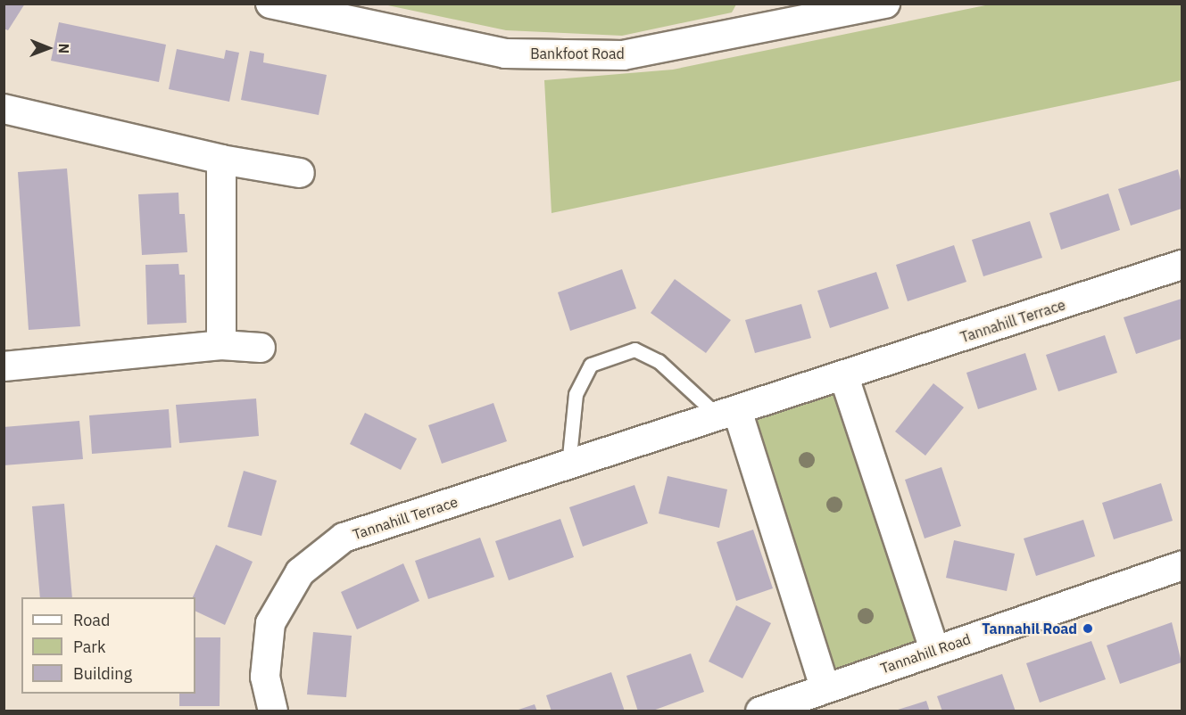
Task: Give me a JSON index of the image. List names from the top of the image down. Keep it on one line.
{"streets":{"street":["Bankfoot Road","Tannahill Terrace","Tannahill Road"]},"places":["Tannahil Road"],"legend":["Road","Park","Building"],"north":"right"}
